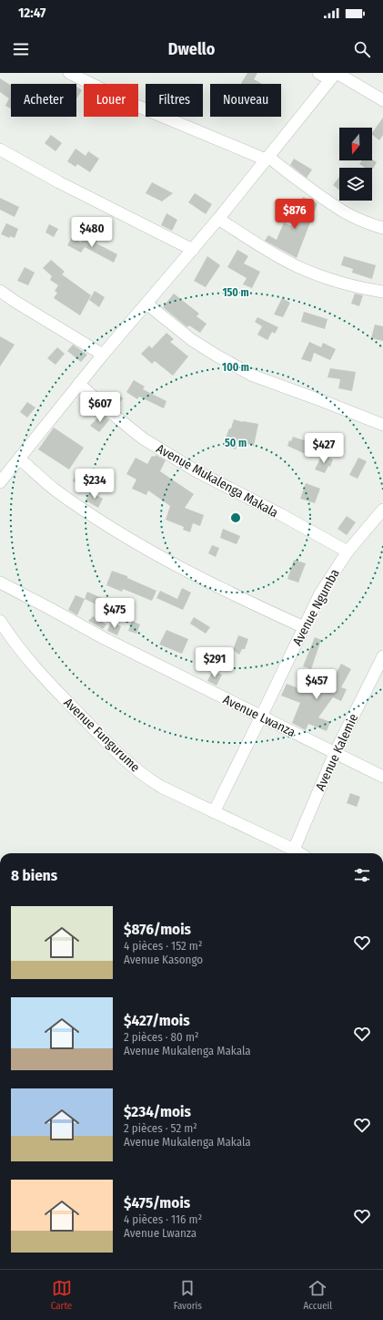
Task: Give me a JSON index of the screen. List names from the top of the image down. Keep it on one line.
{"streets":{"street":["Avenue Mukalenga Makala","Avenue Ngumba","Avenue Lwanza","Avenue Fungurume","Avenue Kalemie"]},"crossings":[["Avenue Mukalenga Makala","Avenue Ngumba"],["Avenue Ngumba","Avenue Lwanza"],["Avenue Ngumba","Avenue Fungurume"],["Avenue Lwanza","Avenue Kalemie"],["Avenue Fungurume","Avenue Kalemie"]],"north":"bottom","page":{"status":"12:47","header":"Dwello","chip":["Acheter","Louer","Filtres","Nouveau"],"price":["$876","$480","$607","$427","$234","$475","$291","$457"],"heading":"8 biens","list":[{"name":"$876/mois","note":"4 pièces · 152 m² · Avenue Kasongo"},{"name":"$427/mois","note":"2 pièces · 80 m² · Avenue Mukalenga Makala"},{"name":"$234/mois","note":"2 pièces · 52 m² · Avenue Mukalenga Makala"},{"name":"$475/mois","note":"4 pièces · 116 m² · Avenue Lwanza"}],"tabs":["Carte","Favoris","Accueil"]},"rings":["150 m","100 m","50 m"]}
